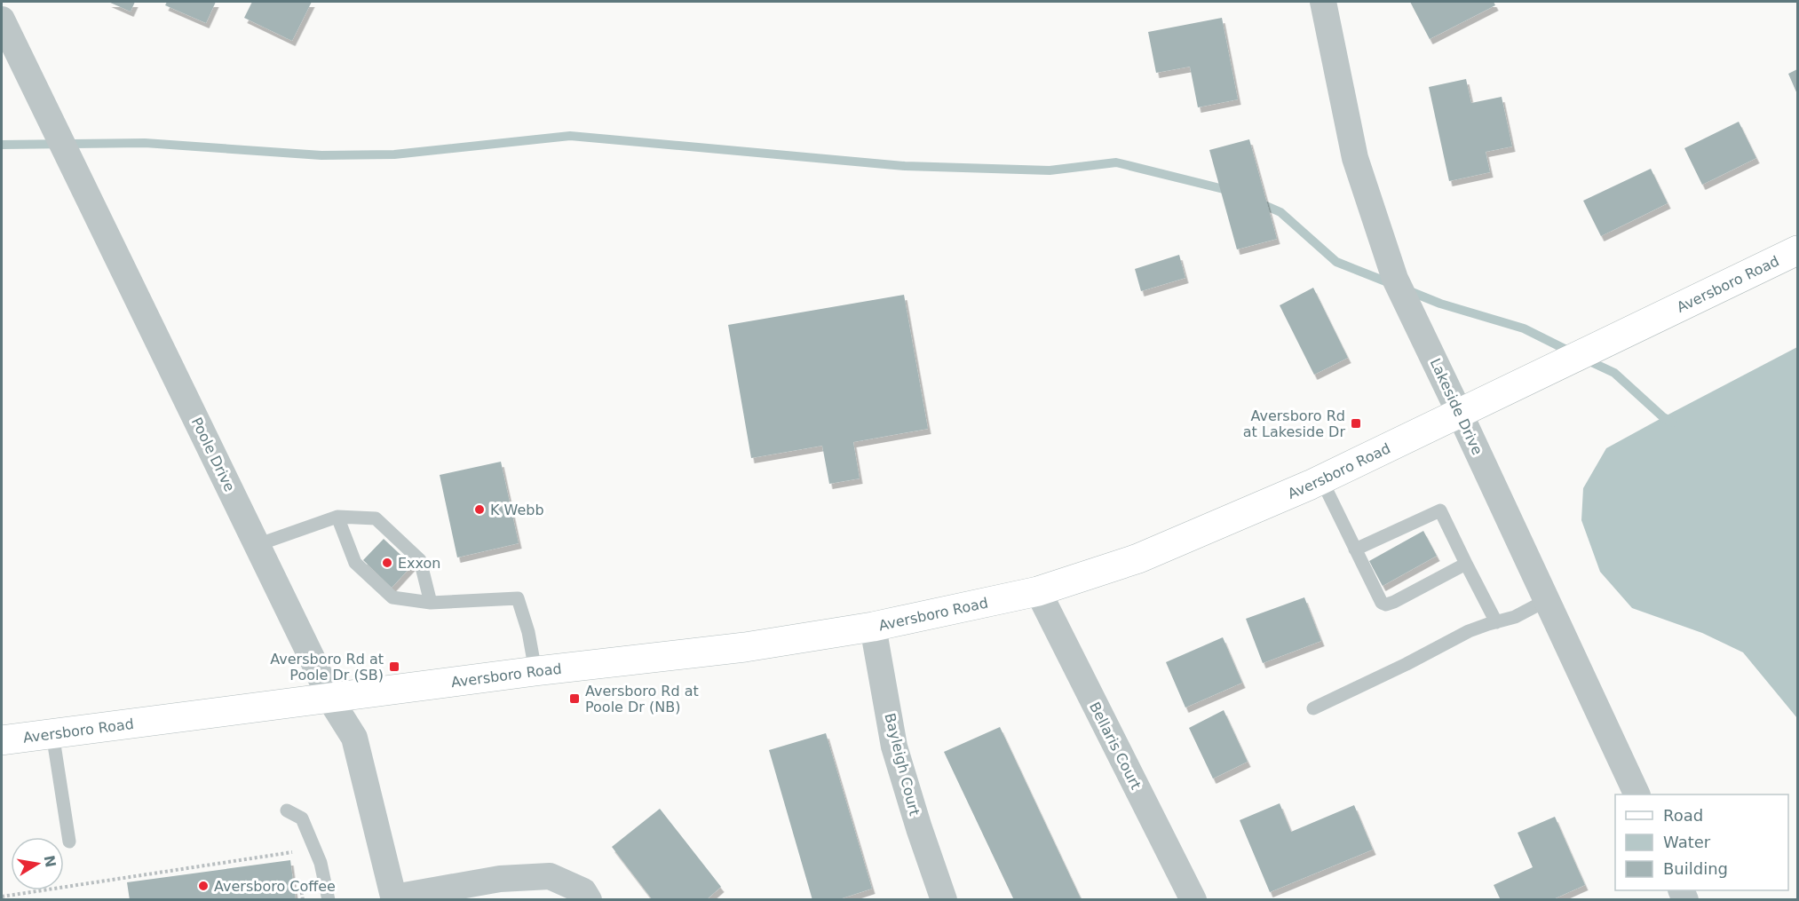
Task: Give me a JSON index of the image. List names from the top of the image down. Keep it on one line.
{"streets":{"street":["Aversboro Road","Lakeside Drive","Poole Drive","Bellaris Court","Bayleigh Court"]},"crossings":[["Aversboro Road","Lakeside Drive"],["Aversboro Road","Poole Drive"],["Aversboro Road","Bellaris Court"],["Aversboro Road","Bayleigh Court"]],"places":{"transit":["Aversboro Rd at Lakeside Dr","Aversboro Rd at Poole Dr (SB)","Aversboro Rd at Poole Dr (NB)"],"other":["K Webb","Exxon","Aversboro Coffee"]},"legend":["Road","Water","Building"],"north":"right"}
